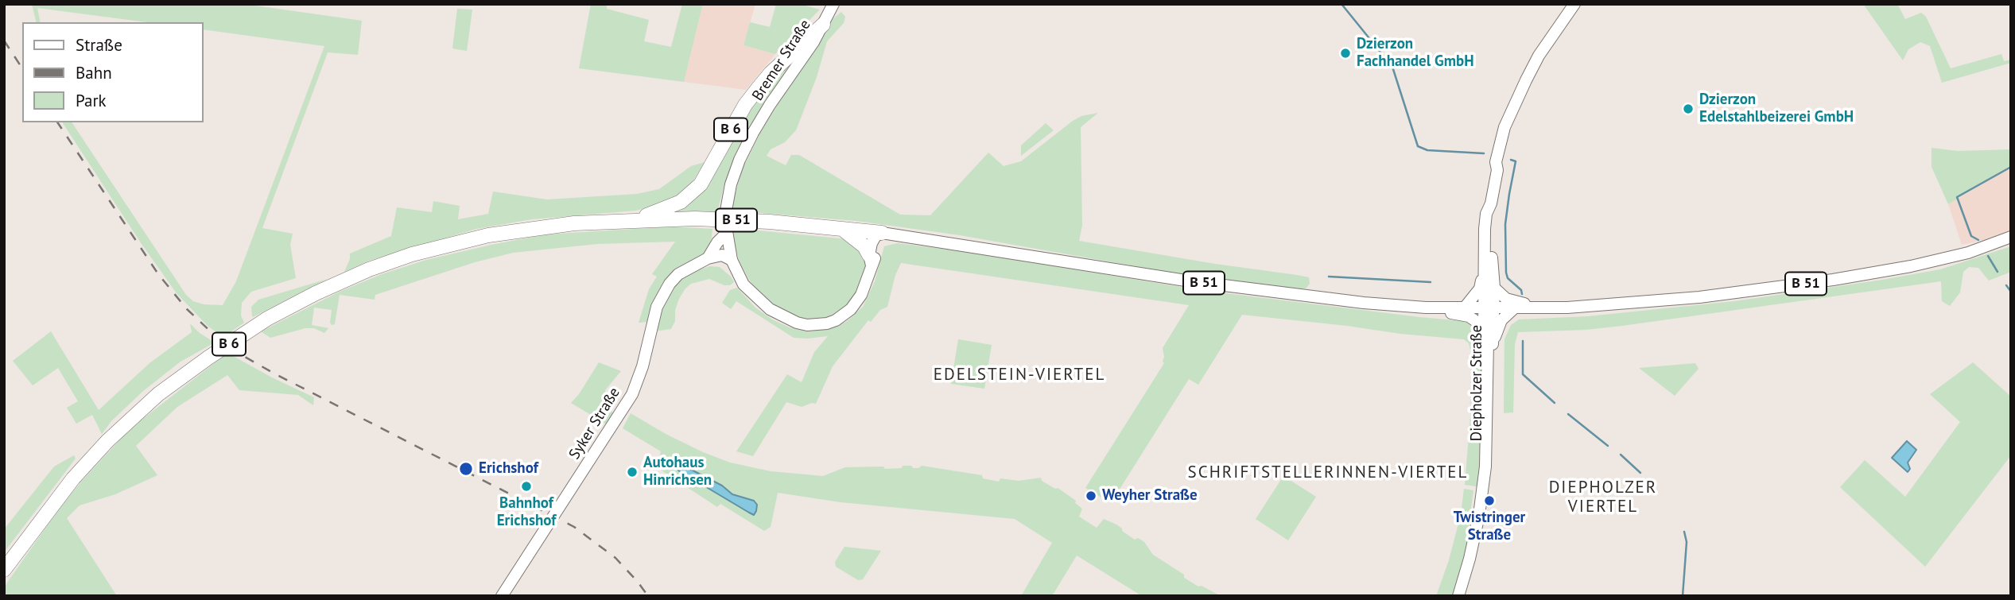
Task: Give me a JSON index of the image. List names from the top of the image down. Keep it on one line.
{"streets":{"highway":["B 6","B 51"],"main road":["Bremer Straße","Diepholzer Straße","Syker Straße"]},"crossings":[["Bremer Straße","B 6"],["Bremer Straße","Syker Straße"],["B 6","B 51"],["B 6","Syker Straße"],["B 51","Diepholzer Straße"]],"districts":["EDELSTEIN-VIERTEL","SCHRIFTSTELLERINNEN-VIERTEL","DIEPHOLZER VIERTEL"],"places":["Dzierzon Fachhandel GmbH","Dzierzon Edelstahlbeizerei GmbH","Erichshof","Autohaus Hinrichsen","Bahnhof Erichshof","Weyher Straße","Twistringer Straße"],"legend":["Straße","Bahn","Park"]}
